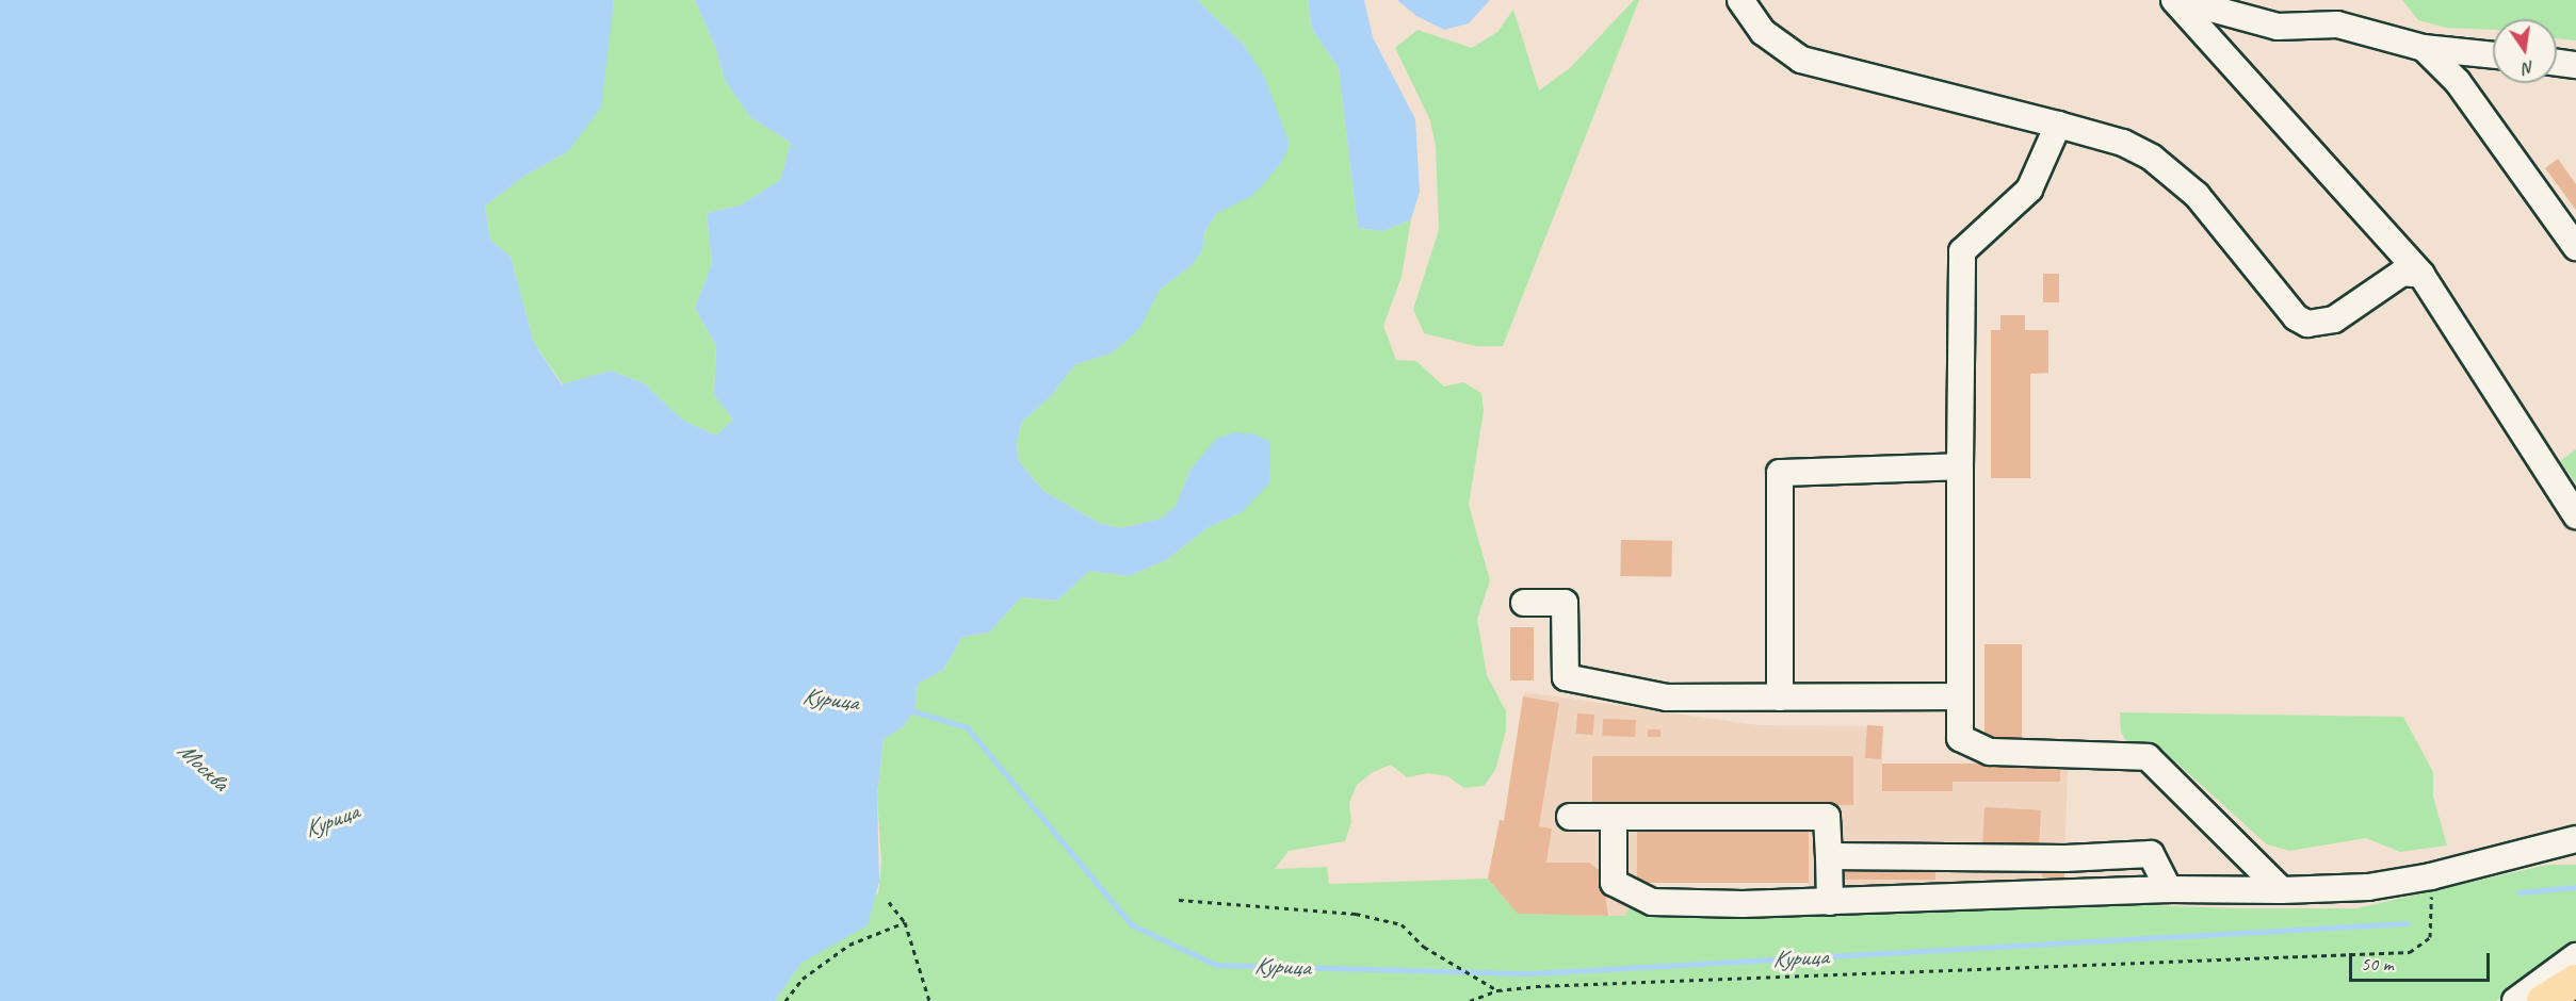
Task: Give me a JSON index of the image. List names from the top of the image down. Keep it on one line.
{"water":["Курица","Москва"],"scale_bar":"50 m","north":"bottom"}
